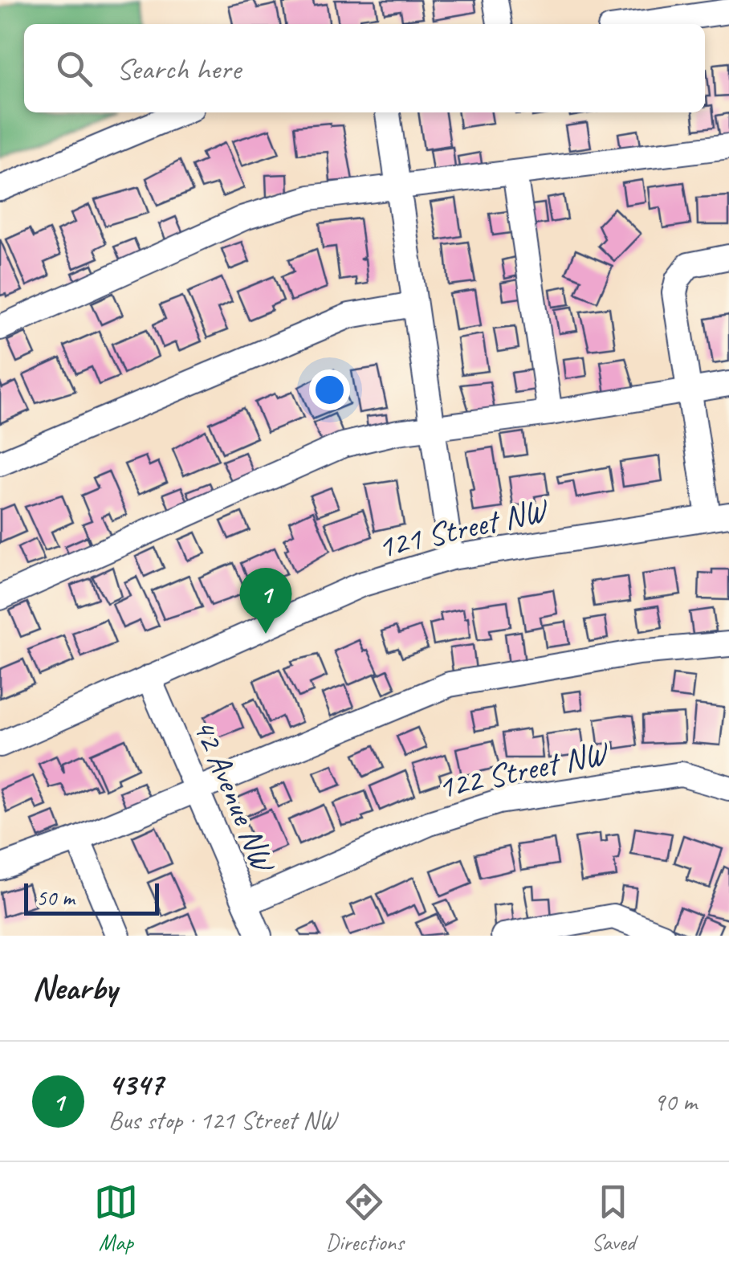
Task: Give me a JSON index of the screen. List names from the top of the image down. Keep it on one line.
{"streets":{"street":["121 Street NW","122 Street NW","42 Avenue NW"]},"crossings":[["121 Street NW","42 Avenue NW"],["122 Street NW","42 Avenue NW"]],"scale_bar":"50 m","page":{"search":"Search here","pins":"1","scale":"50 m","heading":"Nearby","list":[{"mark":"1","name":"4347","note":"Bus stop · 121 Street NW","value":"90 m"}],"nav":["Map","Directions","Saved"]}}
